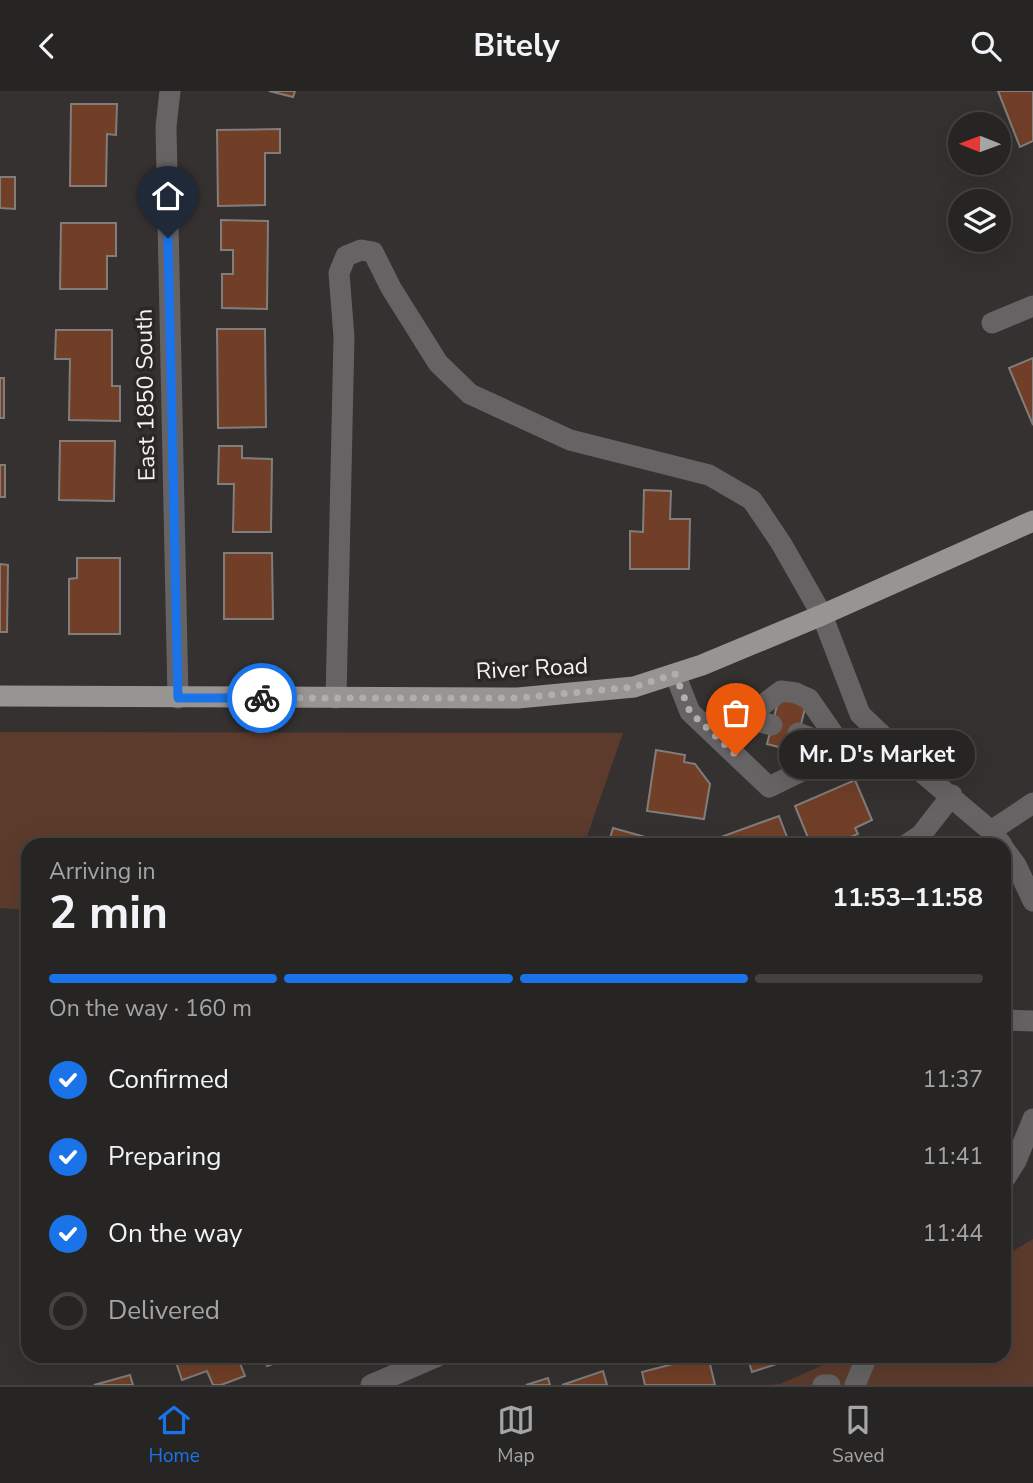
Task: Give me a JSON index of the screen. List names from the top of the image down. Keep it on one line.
{"streets":{"main road":["River Road"],"street":["East 1850 South"]},"crossings":[["East 1850 South","River Road"]],"places":["Mr. D's Market"],"north":"left","page":{"header":"Bitely","bubble":"Mr. D's Market","heading":["2 min","Arriving in","11:53–11:58"],"bar":"On the way · 160 m","list":[["Confirmed","11:37"],["Preparing","11:41"],["On the way","11:44"],"Delivered"],"tabs":["Home","Map","Saved"]}}
